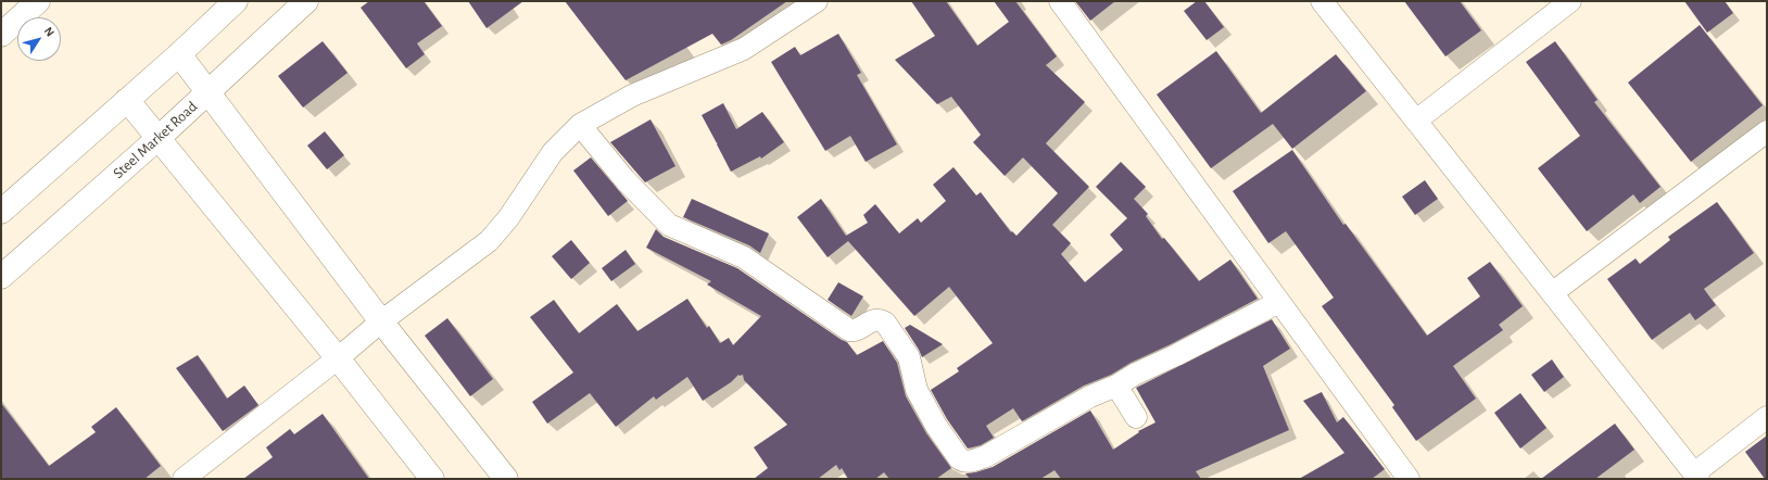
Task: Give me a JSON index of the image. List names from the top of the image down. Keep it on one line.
{"streets":{"main road":["Steel Market Road"]},"north":"top right"}
